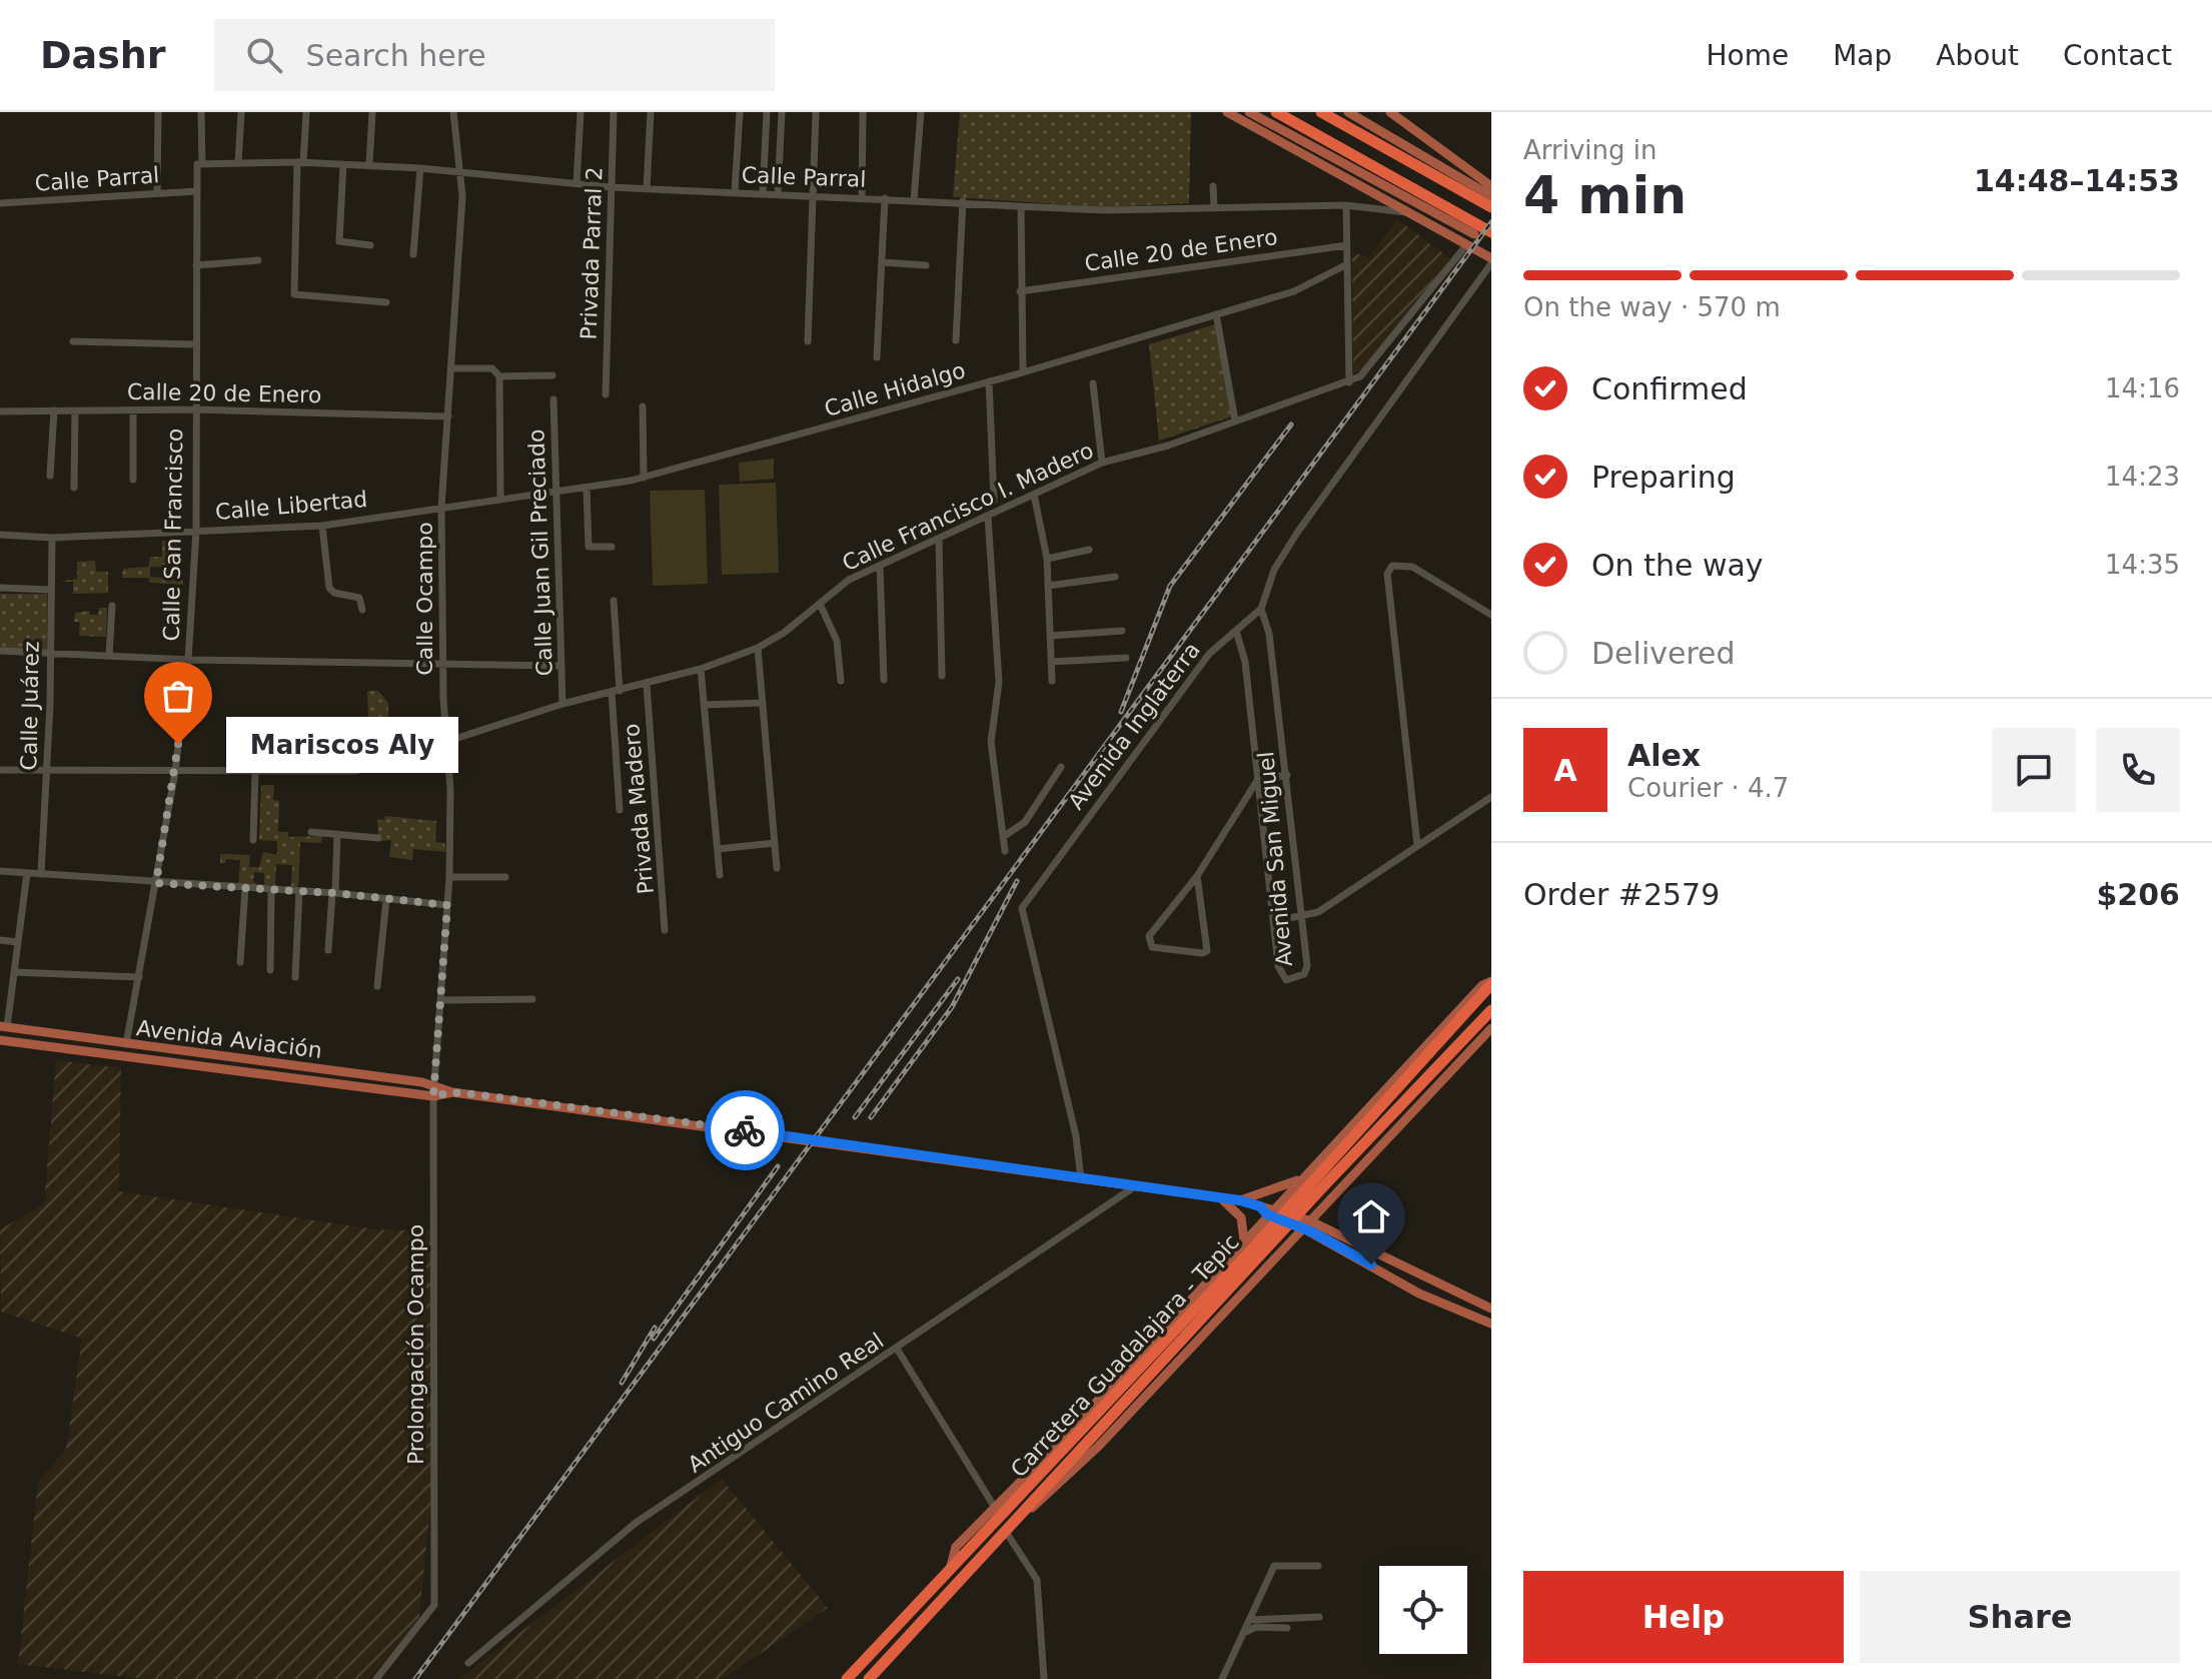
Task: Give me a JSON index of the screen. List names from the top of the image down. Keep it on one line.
{"streets":{"highway":["Carretera Guadalajara - Tepic"],"main road":["Calle Francisco I. Madero","Avenida Aviación"],"street":["Calle Parral","Calle 20 de Enero","Privada Parral 2","Calle Hidalgo","Calle Libertad","Calle San Francisco","Calle Juan Gil Preciado","Calle Ocampo","Calle Juárez","Avenida Inglaterra","Privada Madero","Avenida San Miguel","Prolongación Ocampo","Antiguo Camino Real"]},"crossings":[["Calle Parral","Privada Parral 2"],["Calle Parral","Calle San Francisco"],["Calle Parral","Calle Ocampo"],["Calle 20 de Enero","Calle San Francisco"],["Calle 20 de Enero","Calle Ocampo"],["Calle Hidalgo","Calle Libertad"],["Calle Hidalgo","Calle Juan Gil Preciado"],["Calle Hidalgo","Calle Ocampo"],["Calle Libertad","Calle San Francisco"],["Calle Libertad","Calle Ocampo"],["Calle Libertad","Calle Juárez"],["Calle Francisco I. Madero","Calle San Francisco"],["Calle Francisco I. Madero","Calle Juan Gil Preciado"],["Calle Francisco I. Madero","Calle Ocampo"],["Calle Francisco I. Madero","Calle Juárez"],["Calle Francisco I. Madero","Privada Madero"],["Calle San Francisco","Avenida Aviación"],["Calle Ocampo","Avenida Aviación"],["Calle Ocampo","Prolongación Ocampo"],["Avenida Inglaterra","Avenida San Miguel"],["Avenida Inglaterra","Avenida Aviación"],["Avenida Aviación","Prolongación Ocampo"],["Avenida Aviación","Antiguo Camino Real"]],"places":["Mariscos Aly"],"page":{"header":"Dashr","search":"Search here","nav":["Home","Map","About","Contact"],"heading":["4 min","Arriving in","14:48–14:53"],"panel":["Alex","Courier · 4.7","Order #2579","$206"],"bar":"On the way · 570 m","list":[["Confirmed","14:16"],["Preparing","14:23"],["On the way","14:35"],"Delivered"],"bubble":"Mariscos Aly","round":"A","buttons":["Help","Share"]}}
